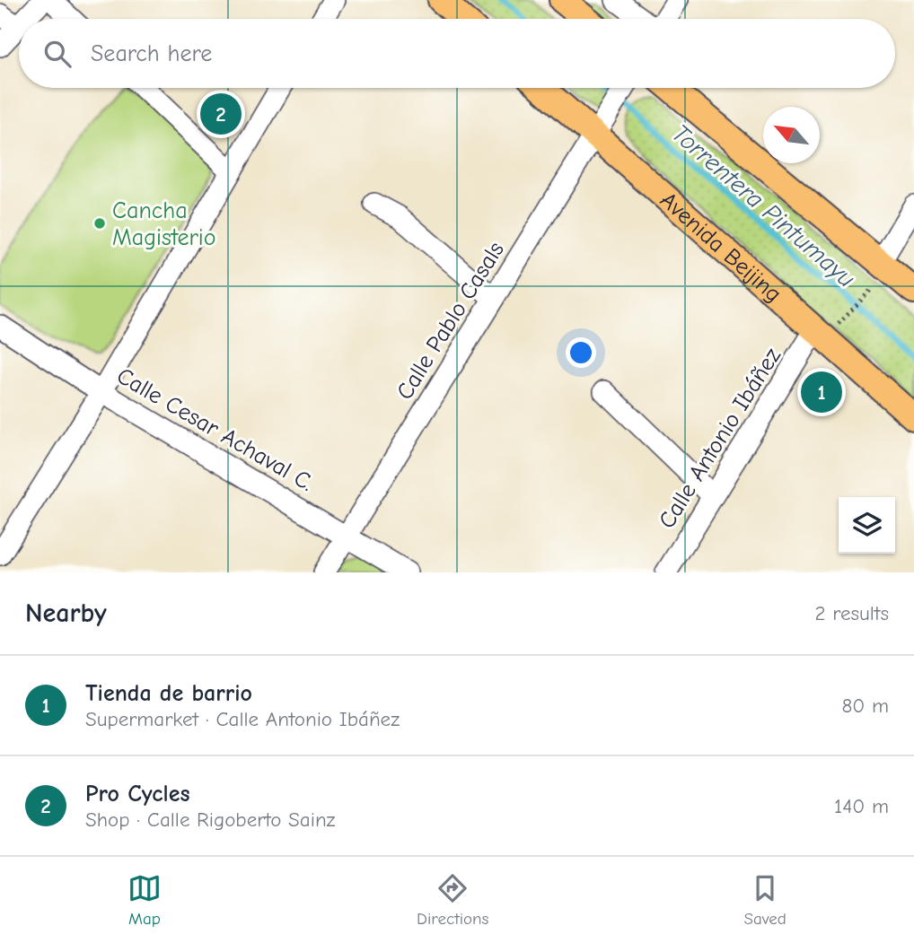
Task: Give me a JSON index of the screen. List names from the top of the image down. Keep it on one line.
{"streets":{"main road":["Avenida Beijing"],"street":["Calle Pablo Casals","Calle Cesar Achaval C.","Calle Antonio Ibáñez"]},"crossings":[["Avenida Beijing","Calle Pablo Casals"],["Avenida Beijing","Calle Antonio Ibáñez"],["Calle Pablo Casals","Calle Cesar Achaval C."]],"water":["Torrentera Pintumayu"],"places":["Cancha Magisterio"],"north":"top left","page":{"search":"Search here","pins":["2","1"],"heading":["Nearby","2 results"],"list":[{"mark":"1","name":"Tienda de barrio","note":"Supermarket · Calle Antonio Ibáñez","value":"80 m"},{"mark":"2","name":"Pro Cycles","note":"Shop · Calle Rigoberto Sainz","value":"140 m"}],"nav":["Map","Directions","Saved"]}}
